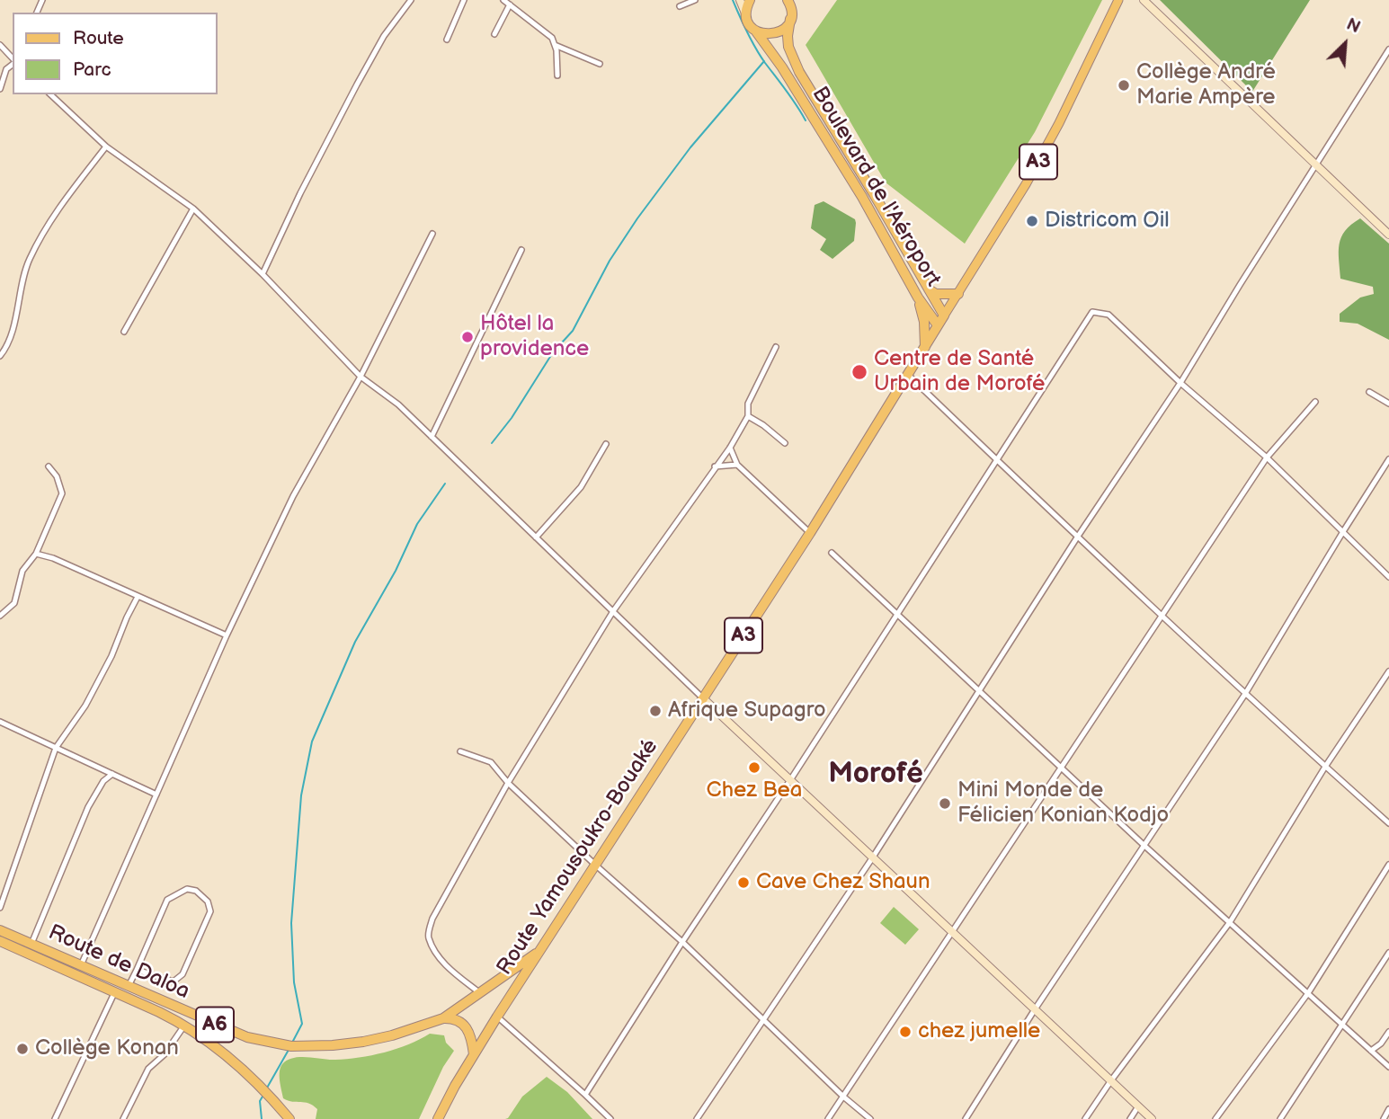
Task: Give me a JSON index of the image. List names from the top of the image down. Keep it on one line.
{"streets":{"highway":["A3","Boulevard de l'Aéroport","Route Yamousoukro-Bouaké","Route de Daloa","A6"]},"crossings":[["A3","Route Yamousoukro-Bouaké"],["Boulevard de l'Aéroport","Route Yamousoukro-Bouaké"],["Route Yamousoukro-Bouaké","A6"],["Route de Daloa","A6"]],"districts":["Morofé"],"places":["Collège André Marie Ampère","Districom Oil","Hôtel la providence","Centre de Santé Urbain de Morofé","Afrique Supagro","Chez Bea","Mini Monde de Félicien Konian Kodjo","Cave Chez Shaun","chez jumelle","Collège Konan"],"legend":["Route","Parc"],"north":"top right"}
